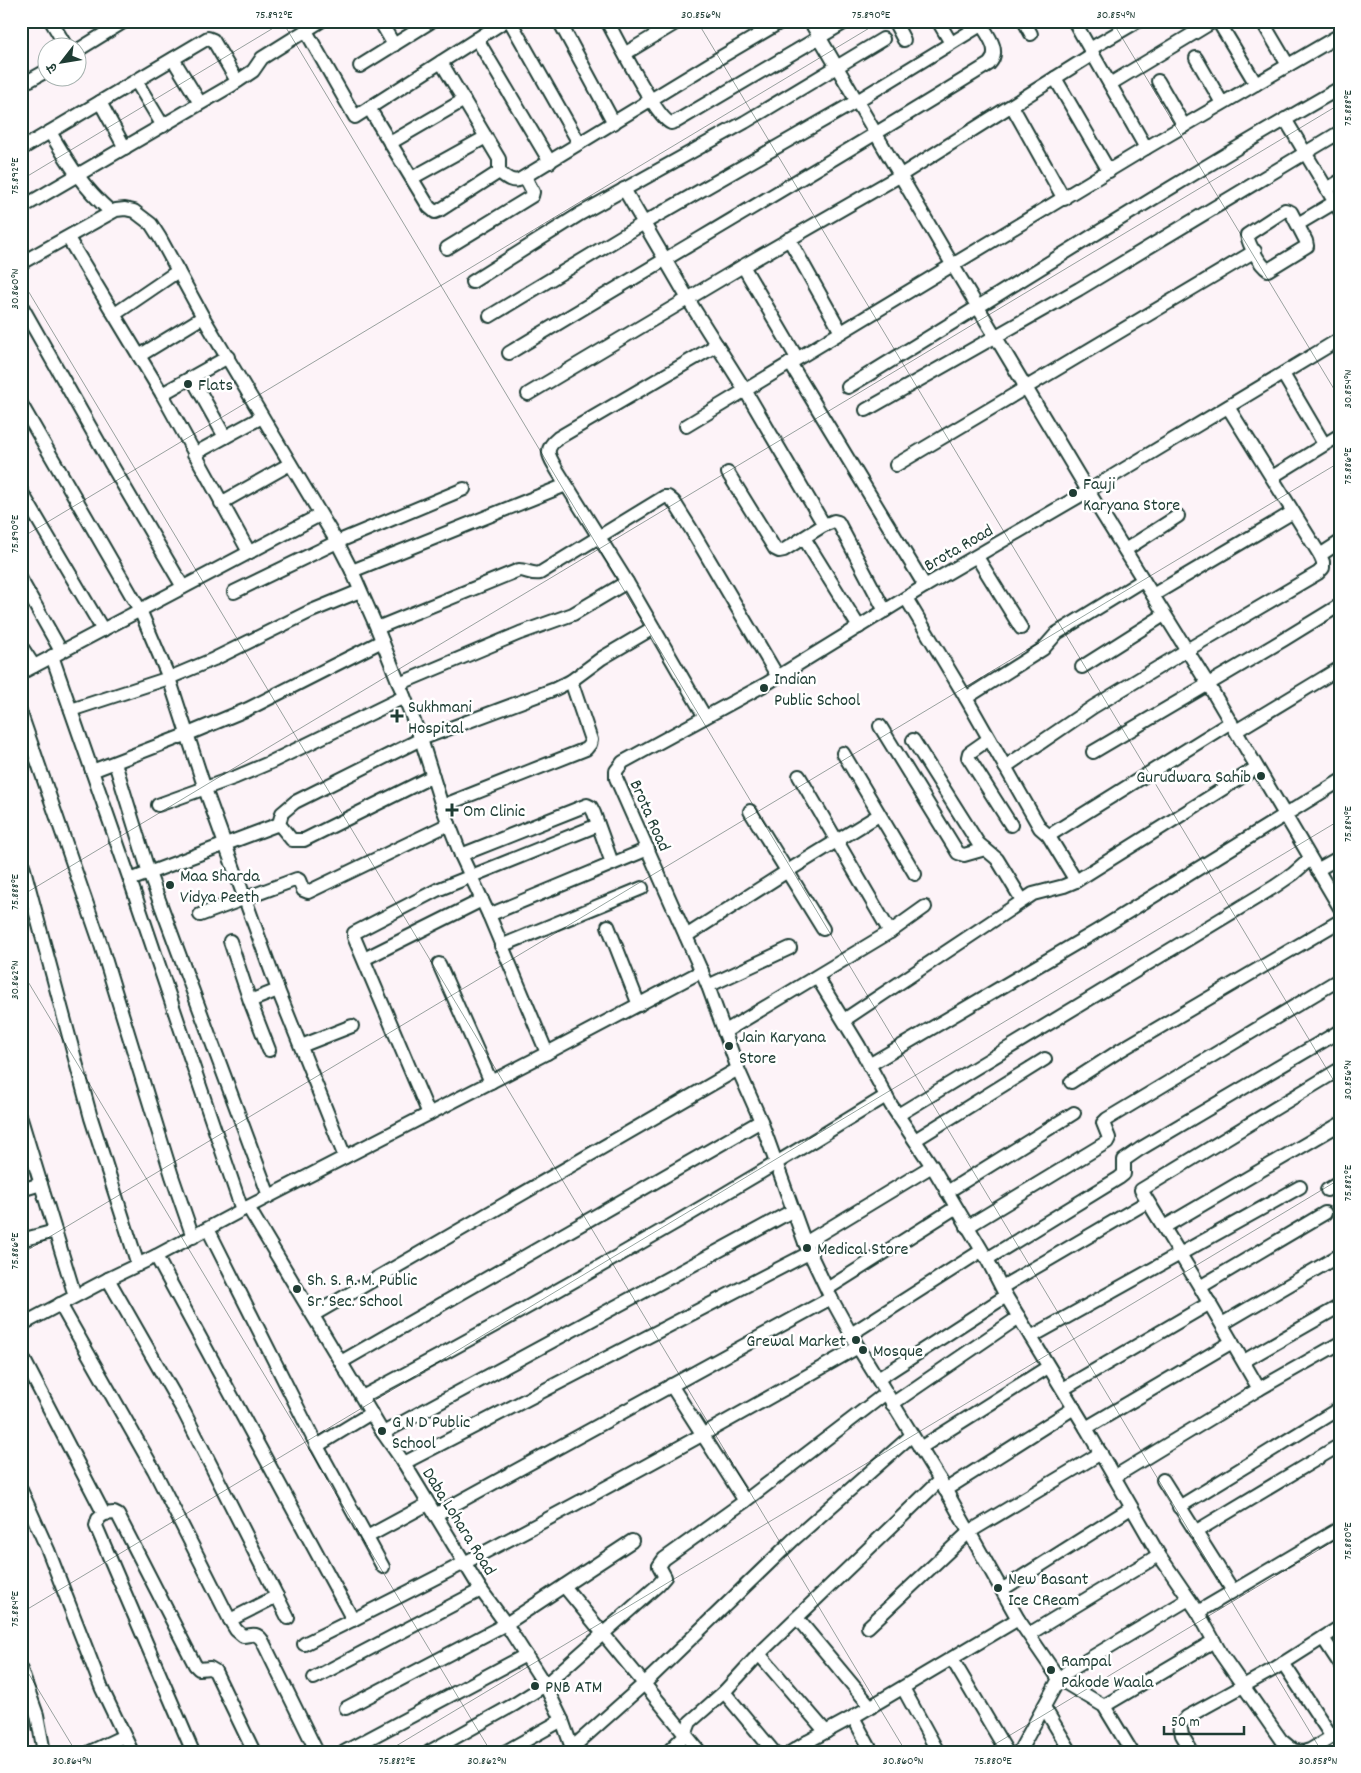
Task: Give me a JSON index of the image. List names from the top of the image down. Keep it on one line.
{"streets":{"street":["Brota Road","Daba Lohara Road"]},"places":{"other":["Flats","Fauji Karyana Store","Indian Public School","Gurudwara Sahib","Maa Sharda Vidya Peeth","Jain Karyana Store","Medical Store","Sh. S. R. M. Public Sr. Sec. School","Grewal Market","Mosque","G N D Public School","New Basant Ice CReam","Rampal Pakode Waala","PNB ATM"],"health":["Sukhmani Hospital","Om Clinic"]},"scale_bar":"50 m","north":"bottom left","coordinates":["75.892°E","30.856°N","75.890°E","30.854°N","75.888°E","30.860°N","75.886°E","75.884°E","30.862°N","75.882°E","75.880°E","30.864°N","30.858°N"]}
